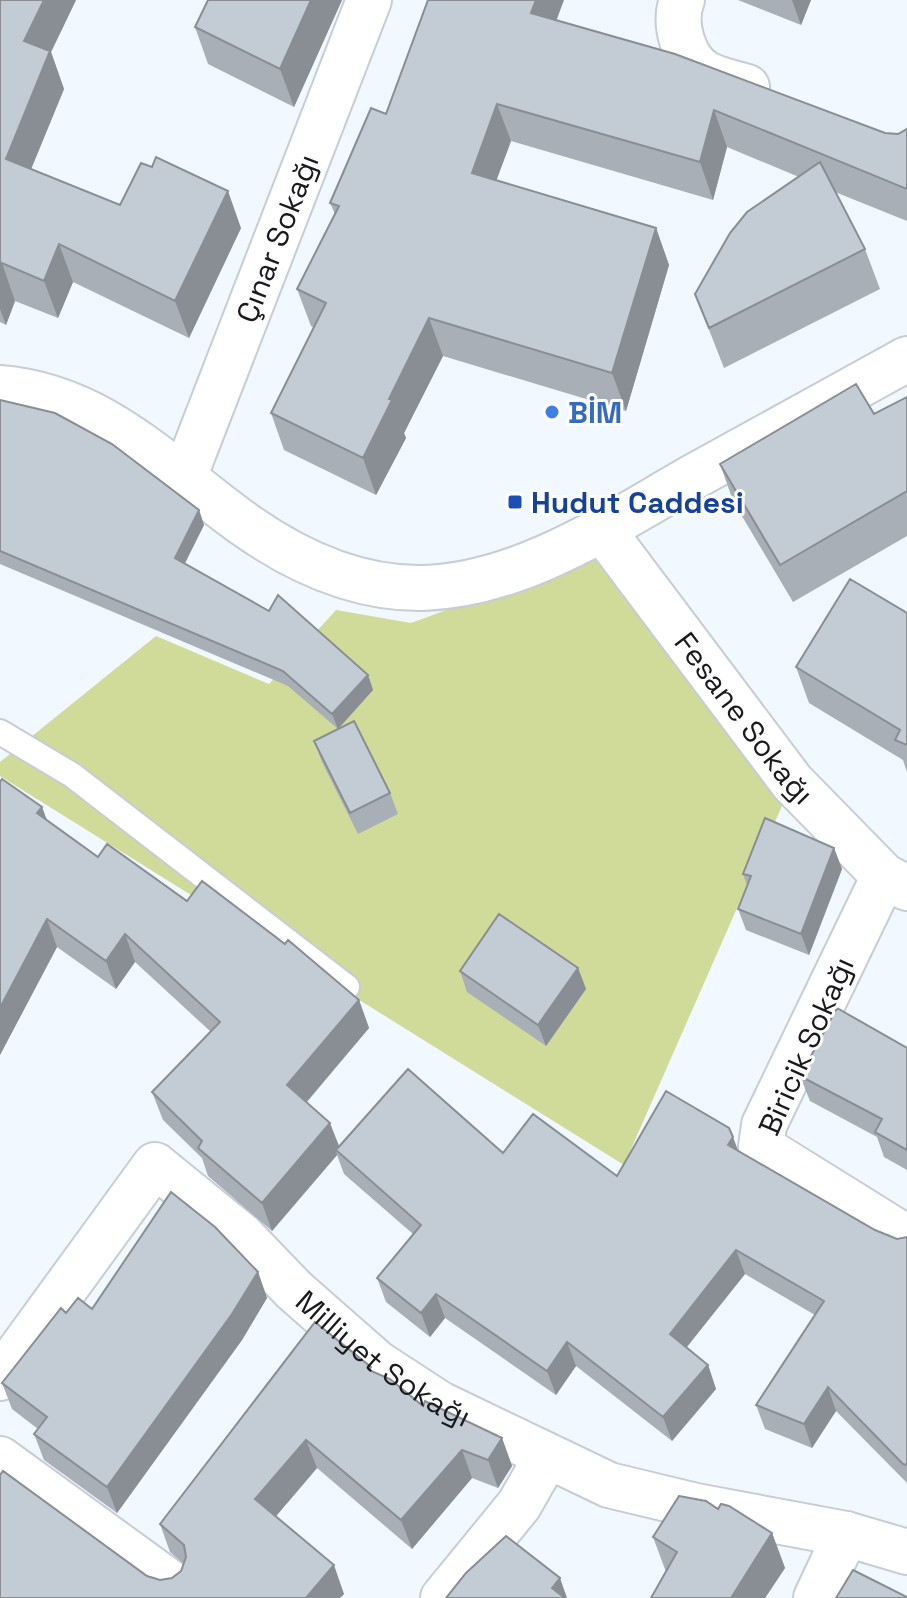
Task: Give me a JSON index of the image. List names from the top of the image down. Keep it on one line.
{"streets":{"street":["Çınar Sokağı","Fesane Sokağı","Biricik Sokağı","Milliyet Sokağı"]},"crossings":[["Fesane Sokağı","Biricik Sokağı"]],"places":{"other":["BİM"],"transit":["Hudut Caddesi"]}}
